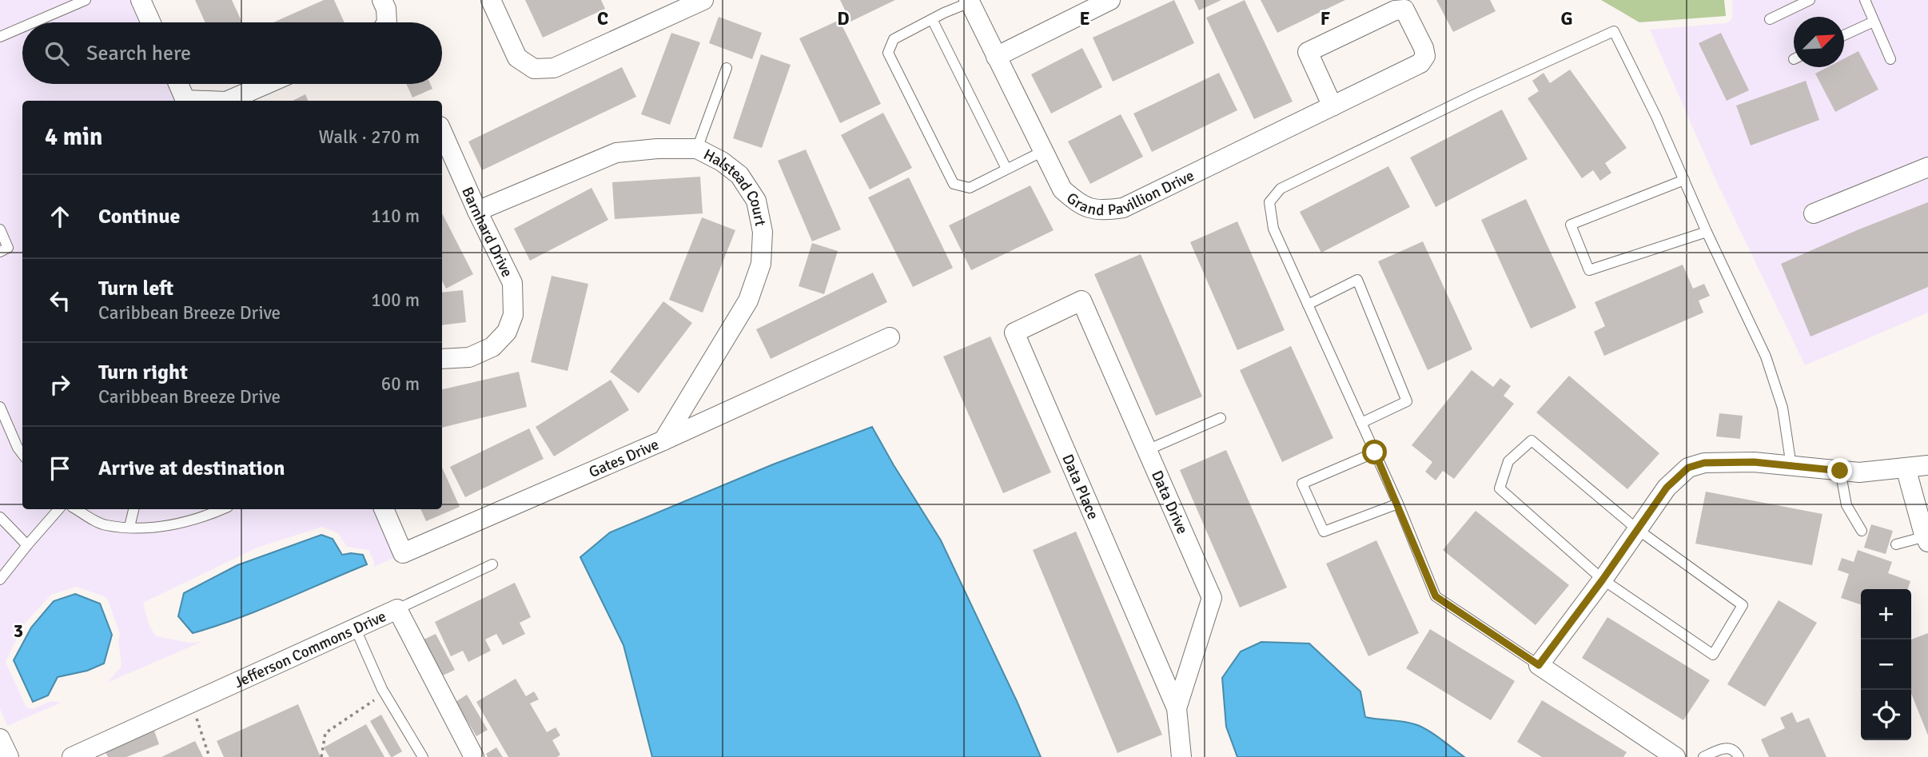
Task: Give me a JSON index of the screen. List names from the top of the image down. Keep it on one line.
{"streets":{"street":["Grand Pavillion Drive","Halstead Court","Barnhard Drive","Gates Drive","Data Place","Data Drive","Jefferson Commons Drive"]},"crossings":[["Halstead Court","Barnhard Drive"],["Halstead Court","Gates Drive"],["Data Place","Data Drive"]],"north":"top right","page":{"search":"Search here","heading":["4 min","Walk · 270 m"],"list":[["Continue","110 m"],["Turn left","Caribbean Breeze Drive","100 m"],["Turn right","Caribbean Breeze Drive","60 m"],"Arrive at destination"],"map_buttons":["+","−"]},"grid":{"columns":["C","D","E","F","G"],"rows":["3"]}}
